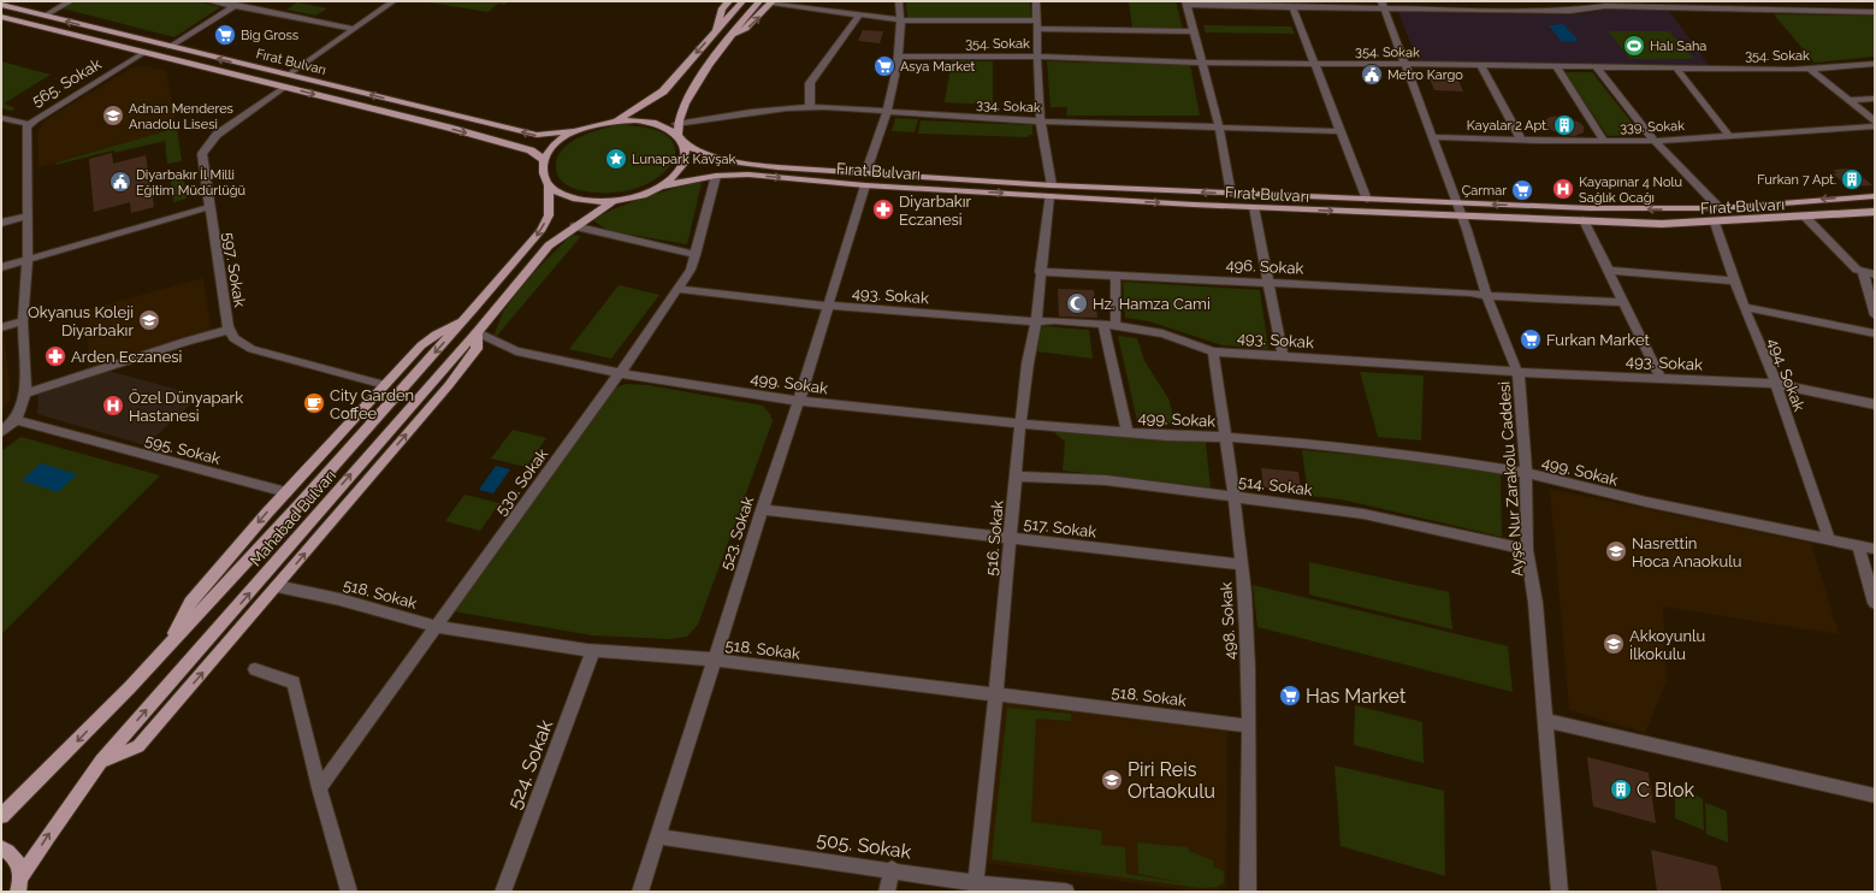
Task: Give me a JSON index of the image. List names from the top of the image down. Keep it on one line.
{"streets":{"main road":["Fırat Bulvarı","Mahabad Bulvarı"],"street":["354. Sokak","565. Sokak","334. Sokak","339. Sokak","496. Sokak","597. Sokak","493. Sokak","494. Sokak","499. Sokak","595. Sokak","Ayşe Nur Zarakolu Caddesi","530. Sokak","514. Sokak","517. Sokak","523. Sokak","516. Sokak","518. Sokak","498. Sokak","524. Sokak","505. Sokak"]},"crossings":[["354. Sokak","Ayşe Nur Zarakolu Caddesi"],["354. Sokak","523. Sokak"],["354. Sokak","516. Sokak"],["Fırat Bulvarı","565. Sokak"],["Fırat Bulvarı","597. Sokak"],["Fırat Bulvarı","494. Sokak"],["Fırat Bulvarı","Ayşe Nur Zarakolu Caddesi"],["Fırat Bulvarı","530. Sokak"],["Fırat Bulvarı","Mahabad Bulvarı"],["Fırat Bulvarı","523. Sokak"],["Fırat Bulvarı","516. Sokak"],["565. Sokak","595. Sokak"],["334. Sokak","523. Sokak"],["334. Sokak","516. Sokak"],["339. Sokak","Ayşe Nur Zarakolu Caddesi"],["496. Sokak","Ayşe Nur Zarakolu Caddesi"],["496. Sokak","516. Sokak"],["493. Sokak","494. Sokak"],["493. Sokak","Ayşe Nur Zarakolu Caddesi"],["493. Sokak","530. Sokak"],["493. Sokak","523. Sokak"],["493. Sokak","516. Sokak"],["493. Sokak","498. Sokak"],["494. Sokak","499. Sokak"],["499. Sokak","Ayşe Nur Zarakolu Caddesi"],["499. Sokak","530. Sokak"],["499. Sokak","Mahabad Bulvarı"],["499. Sokak","523. Sokak"],["499. Sokak","516. Sokak"],["499. Sokak","498. Sokak"],["Ayşe Nur Zarakolu Caddesi","514. Sokak"],["530. Sokak","518. Sokak"],["514. Sokak","516. Sokak"],["514. Sokak","498. Sokak"],["517. Sokak","523. Sokak"],["517. Sokak","516. Sokak"],["517. Sokak","498. Sokak"],["523. Sokak","518. Sokak"],["523. Sokak","505. Sokak"],["516. Sokak","518. Sokak"],["516. Sokak","505. Sokak"],["518. Sokak","498. Sokak"],["518. Sokak","524. Sokak"]],"places":{"supermarket":["Big Gross","Asya Market","Çarmar","Furkan Market","Has Market"],"sports":["Halı Saha"],"public building":["Metro Kargo","Diyarbakır İl Milli Eğitim Müdürlüğü"],"school or university":["Adnan Menderes Anadolu Lisesi","Okyanus Koleji Diyarbakır","Nasrettin Hoca Anaokulu","Akkoyunlu İlkokulu","Piri Reis Ortaokulu"],"building":["Kayalar 2 Apt.","Furkan 7 Apt.","C Blok"],"place":["Lunapark Kavşak"],"hospital":["Kayapınar 4 Nolu Sağlık Ocağı","Özel Dünyapark Hastanesi"],"pharmacy":["Diyarbakır Eczanesi","Arden Eczanesi"],"mosque":["Hz. Hamza Cami"],"cafe":["City Garden Coffee"]}}
